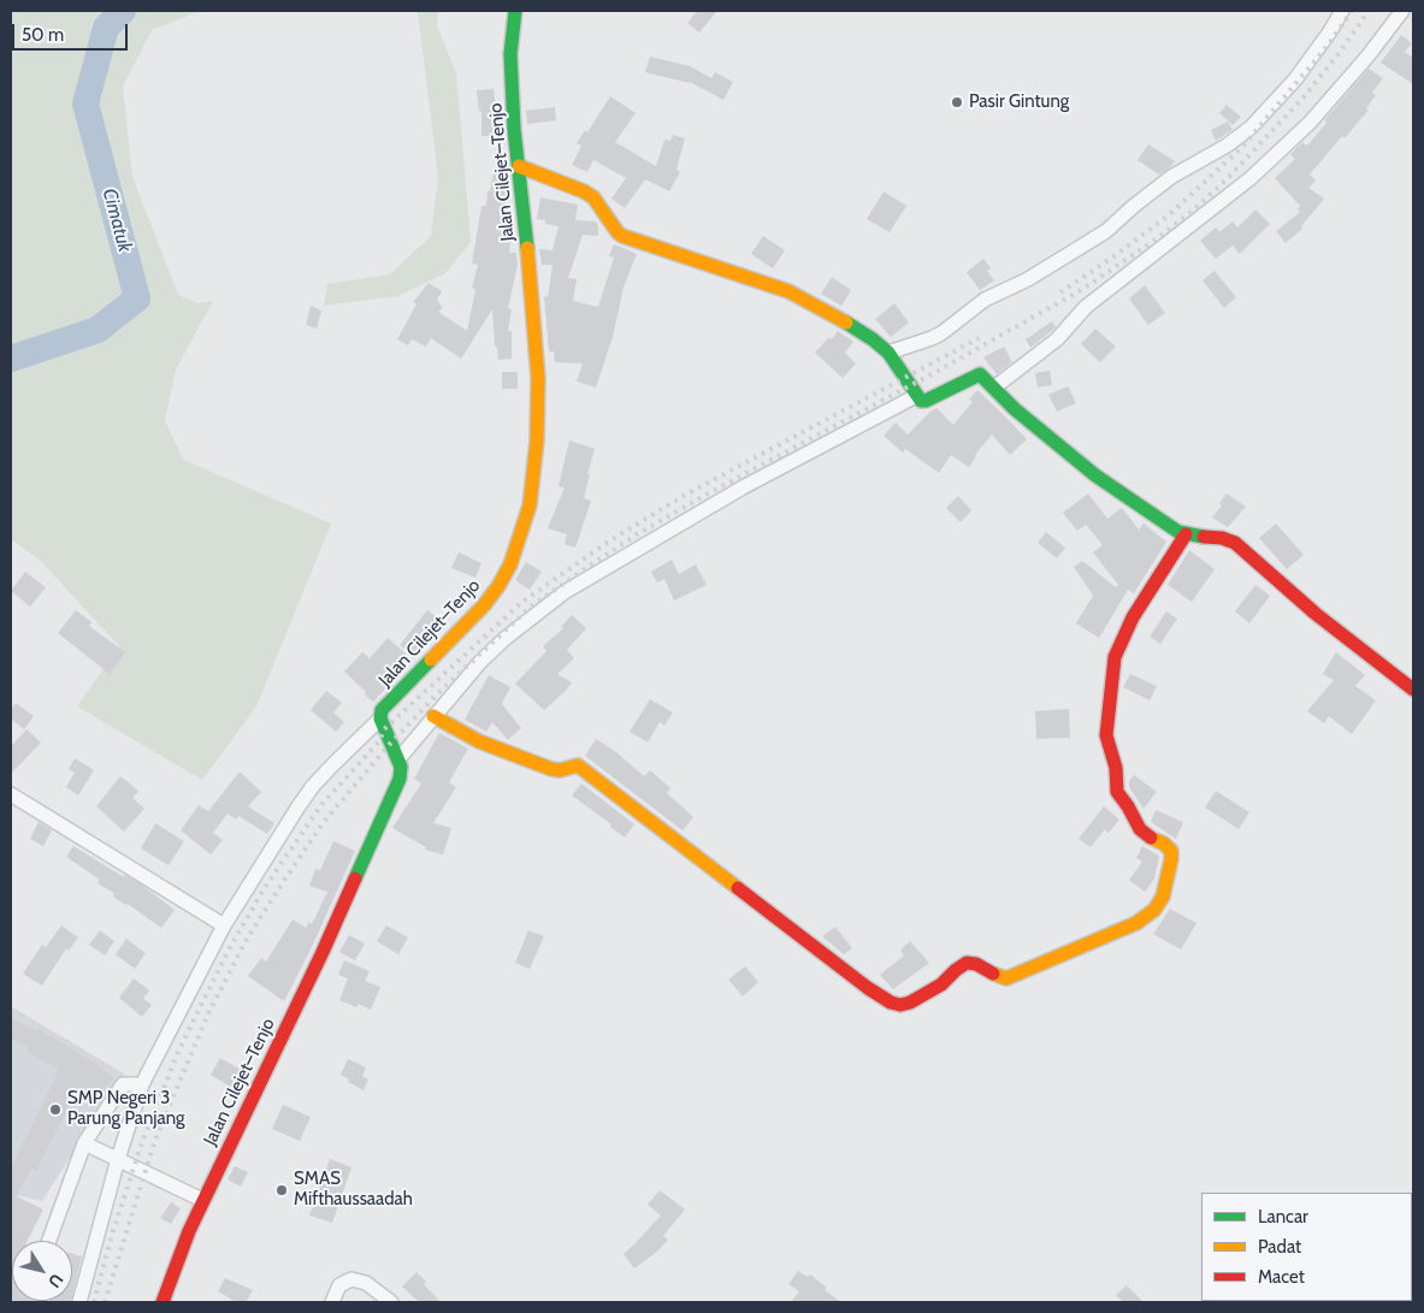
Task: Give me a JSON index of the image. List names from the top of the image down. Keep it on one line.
{"streets":{"street":["Jalan Cilejet–Tenjo"]},"water":["Cimatuk"],"places":["Pasir Gintung","SMP Negeri 3 Parung Panjang","SMAS Mifthaussaadah"],"legend":["Lancar","Padat","Macet"],"scale_bar":"50 m","north":"bottom right"}
